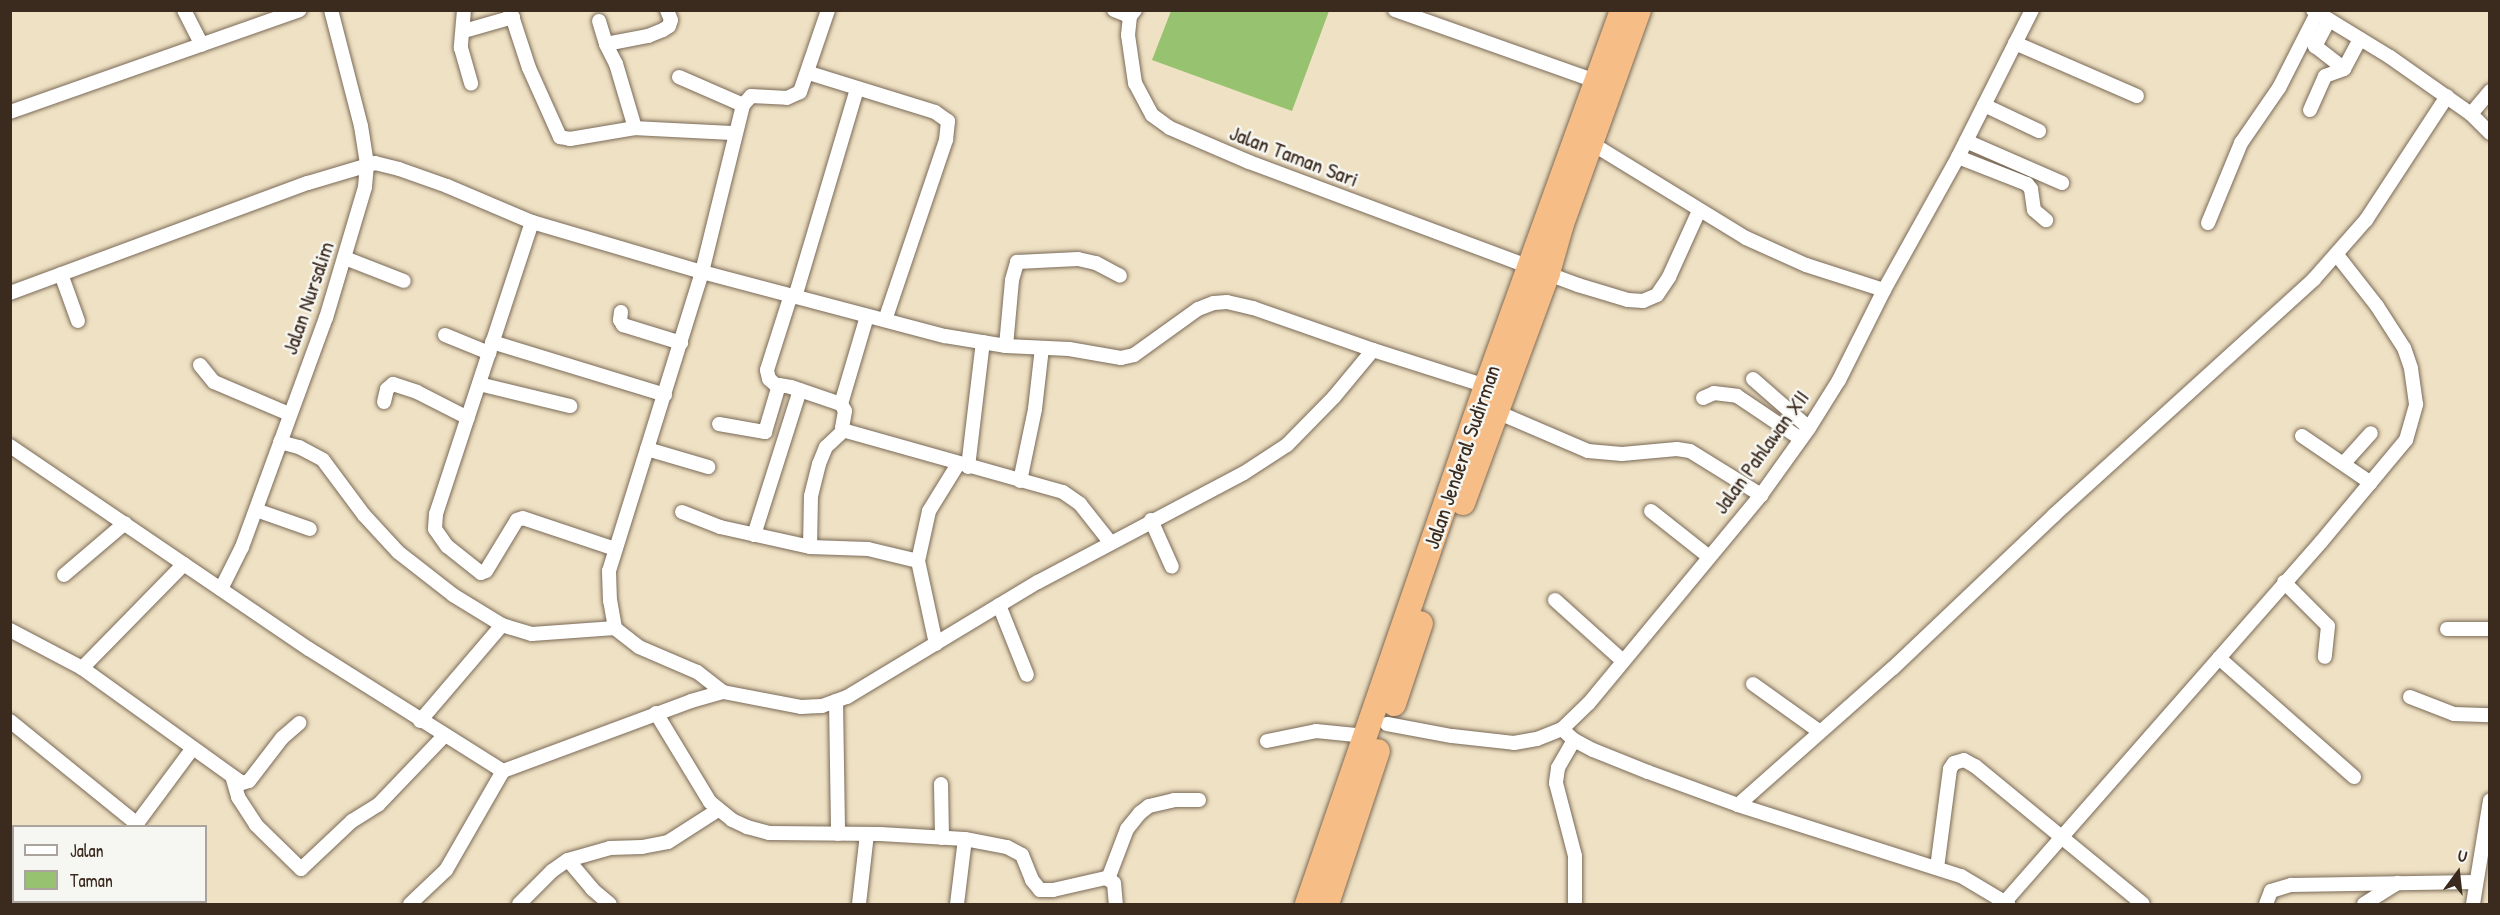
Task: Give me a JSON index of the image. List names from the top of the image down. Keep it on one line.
{"streets":{"highway":["Jalan Jenderal Sudirman"],"street":["Jalan Taman Sari","Jalan Nursalim","Jalan Pahlawan XII"]},"crossings":[["Jalan Taman Sari","Jalan Jenderal Sudirman"],["Jalan Pahlawan XII","Jalan Jenderal Sudirman"]],"legend":["Jalan","Taman"],"north":"top"}
